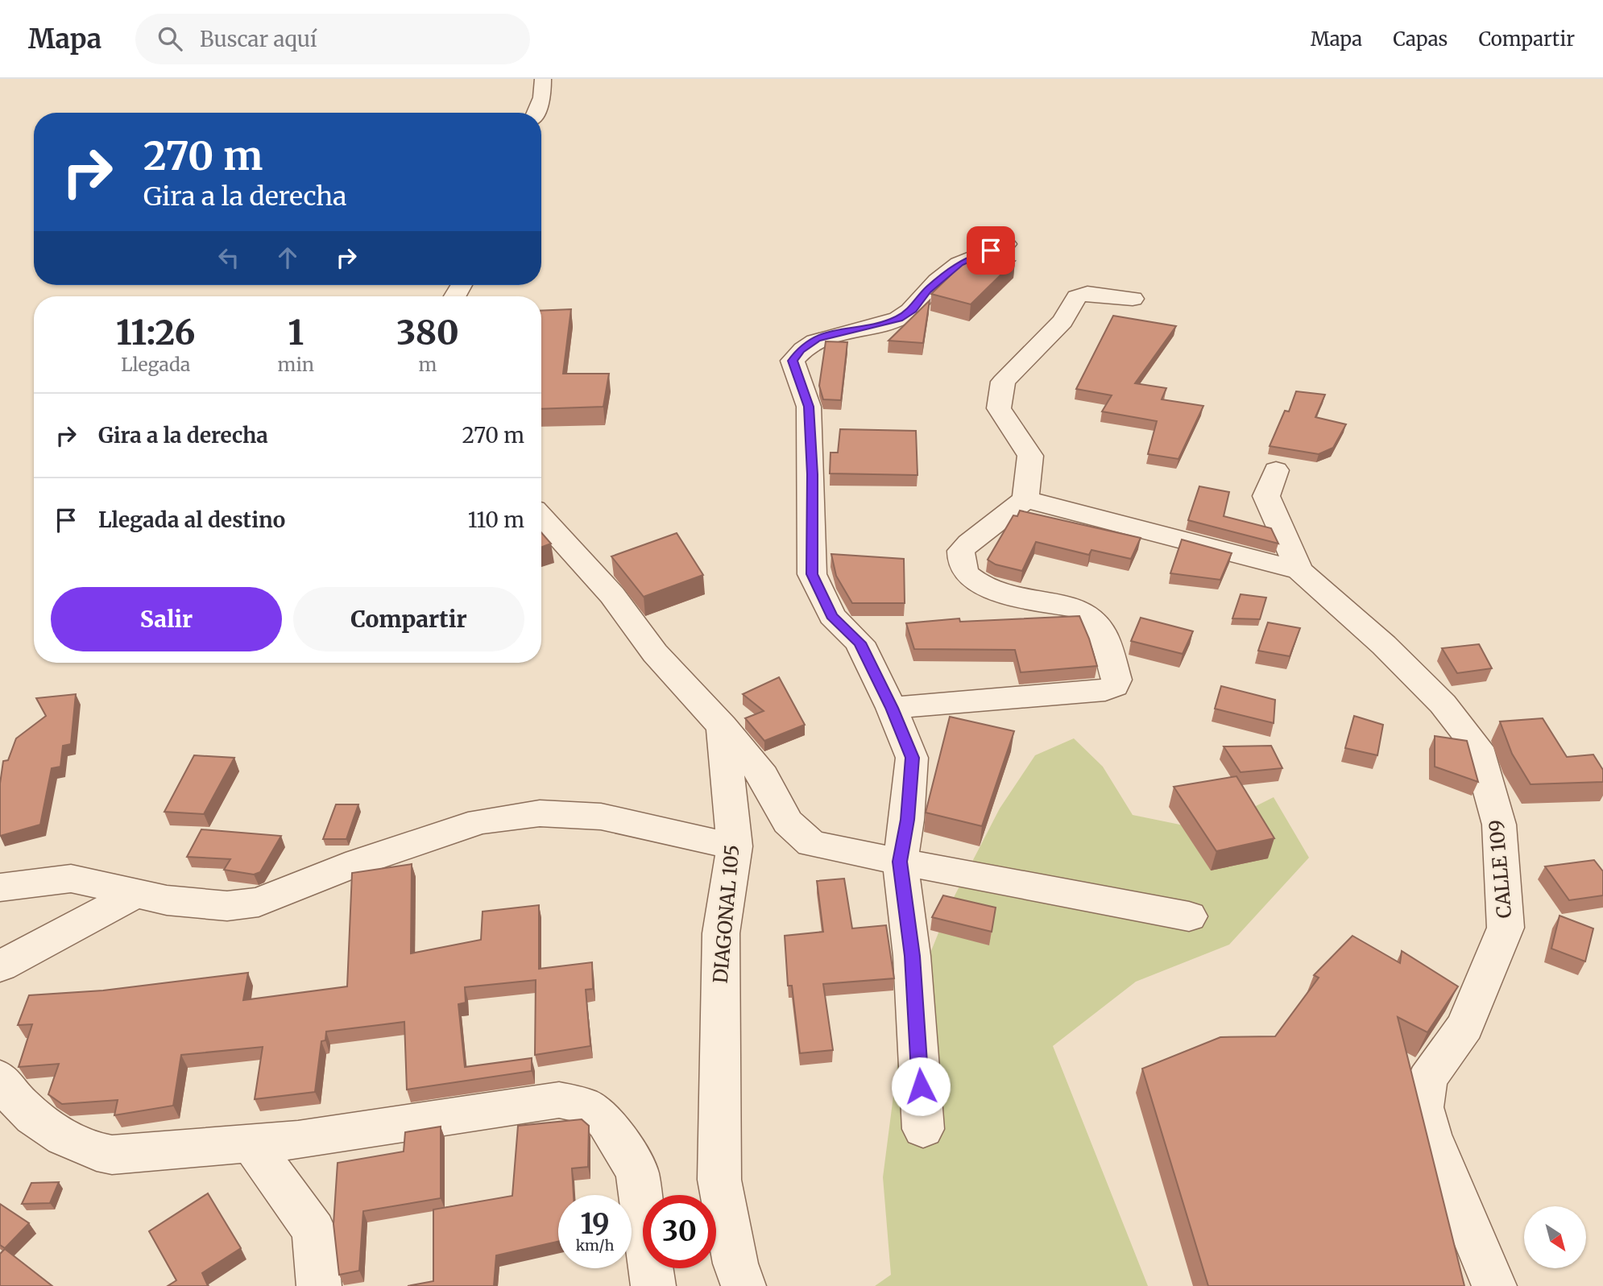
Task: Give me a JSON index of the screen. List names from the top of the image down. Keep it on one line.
{"streets":{"street":["CALLE 109","DIAGONAL 105"]},"north":"bottom right","page":{"header":"Mapa","search":"Buscar aquí","nav":["Mapa","Capas","Compartir"],"turn":["270 m","Gira a la derecha"],"eta":["11:26","Llegada","1","min","380","m"],"list":[{"name":"Gira a la derecha","value":"270 m"},{"name":"Llegada al destino","value":"110 m"}],"buttons":["Salir","Compartir"],"speed":"19 km/h","limit":"30"}}
